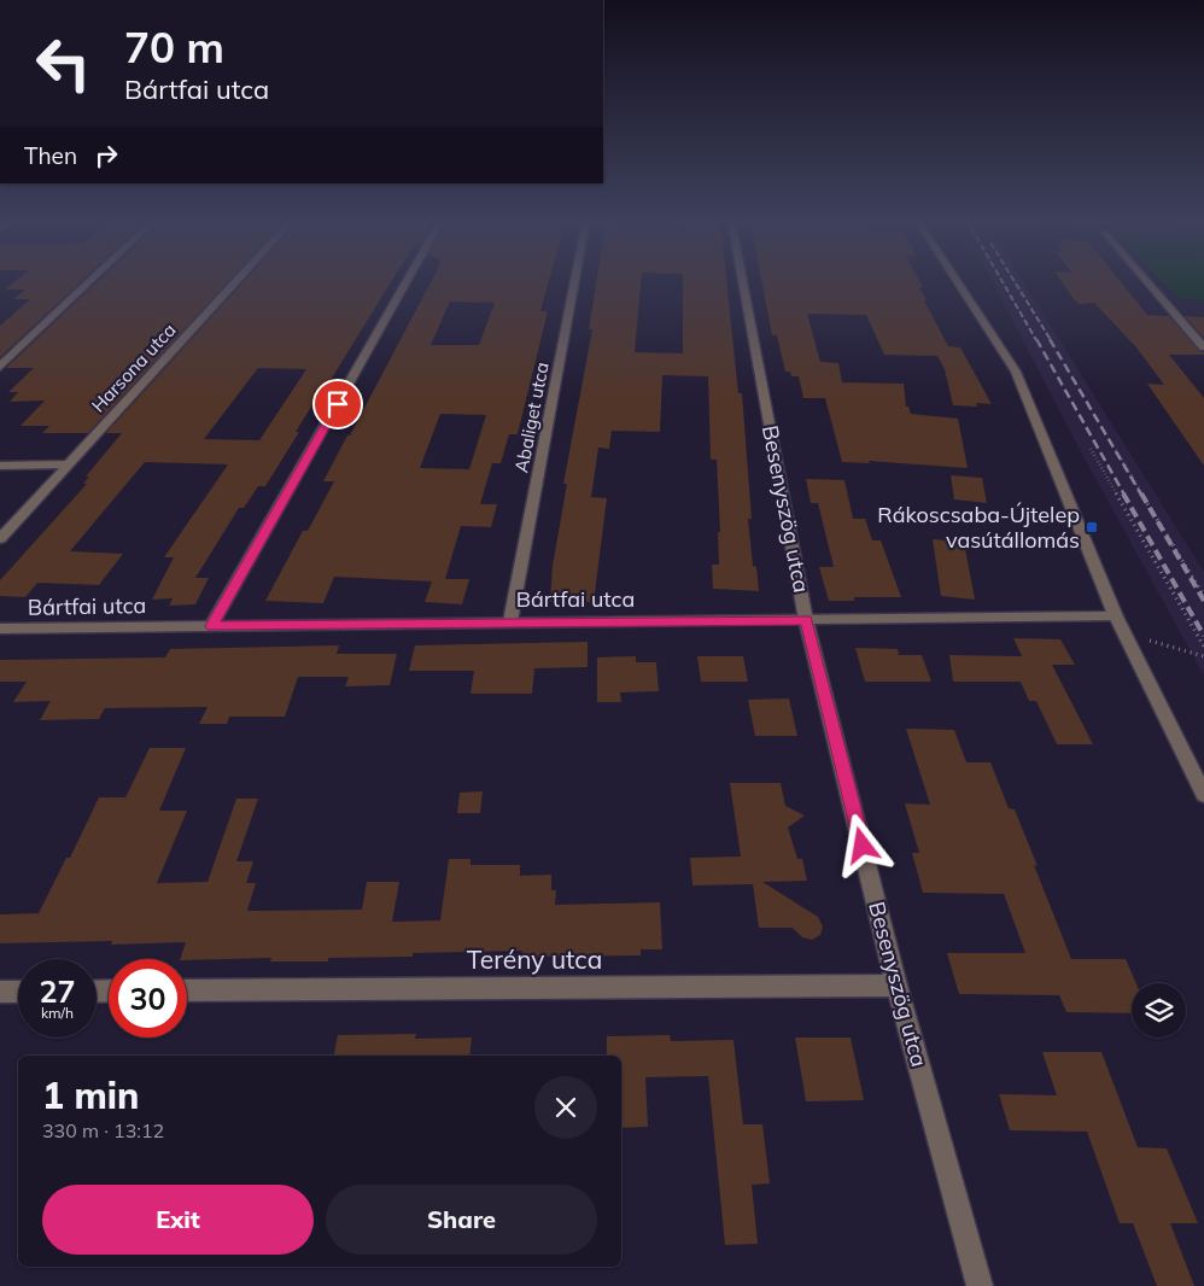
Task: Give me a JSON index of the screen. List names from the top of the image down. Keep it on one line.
{"streets":{"street":["Harsona utca","Abaliget utca","Besenyszög utca","Bártfai utca","Terény utca"]},"crossings":[["Abaliget utca","Bártfai utca"],["Besenyszög utca","Bártfai utca"],["Besenyszög utca","Terény utca"]],"places":{"transit":["Rákoscsaba-Újtelep vasútállomás"]},"page":{"turn":["70 m","Bártfai utca"],"then":"Then","speed":"27 km/h","limit":"30","heading":["1 min","330 m · 13:12"],"buttons":["Exit","Share"]}}
